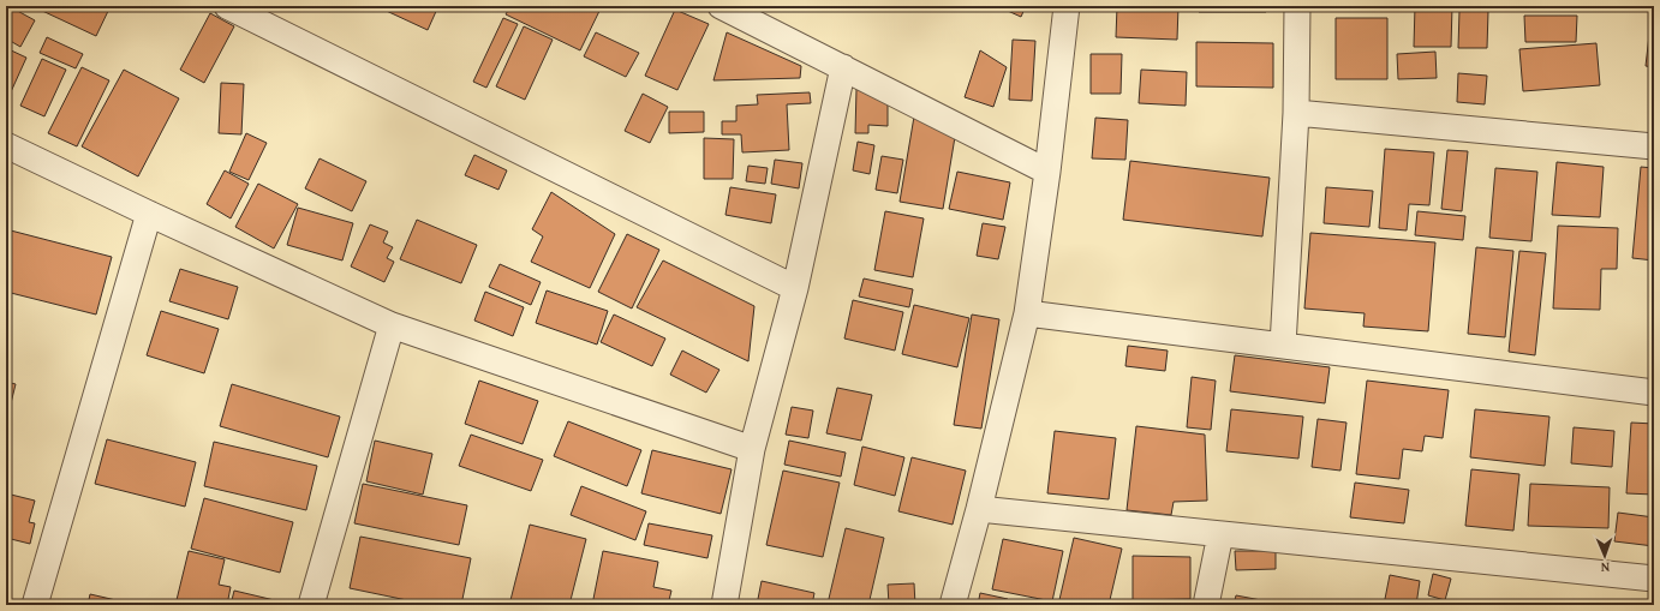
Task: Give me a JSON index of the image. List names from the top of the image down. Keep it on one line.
{"north":"bottom"}
